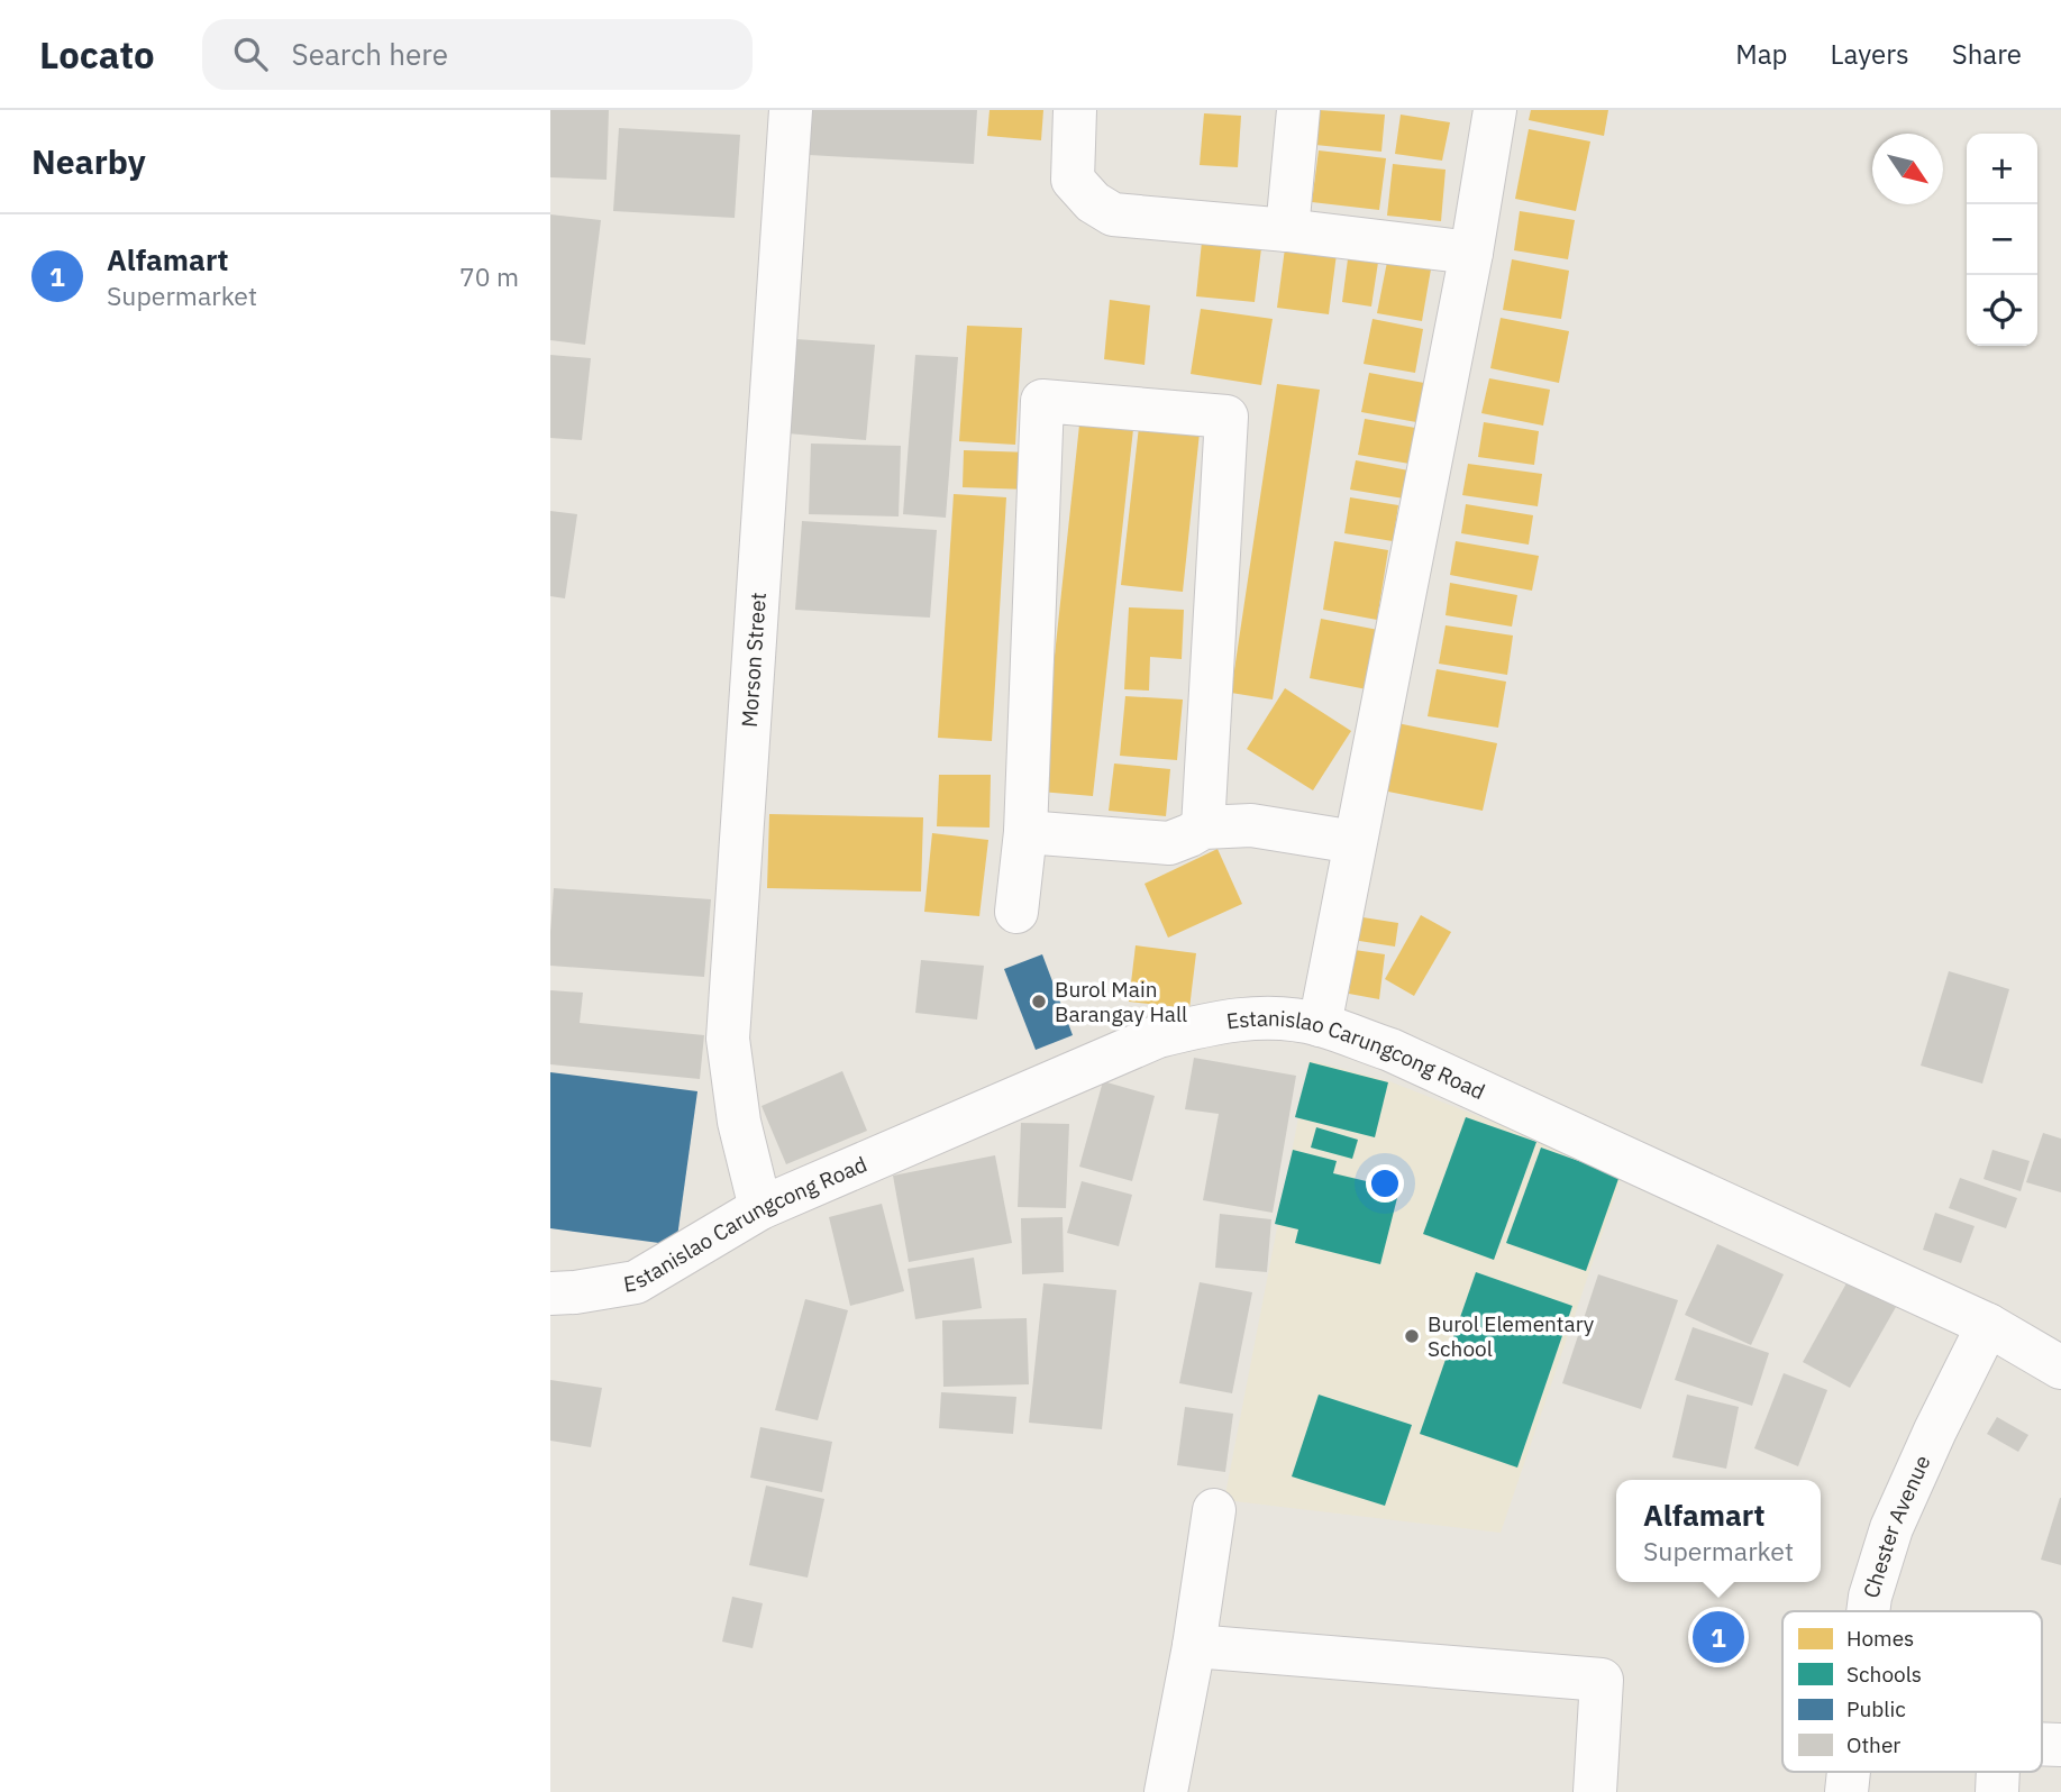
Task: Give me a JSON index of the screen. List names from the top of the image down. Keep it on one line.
{"streets":{"street":["Morson Street","Estanislao Carungcong Road","Chester Avenue"]},"crossings":[["Morson Street","Estanislao Carungcong Road"],["Estanislao Carungcong Road","Chester Avenue"]],"places":["Burol Main Barangay Hall","Burol Elementary School"],"legend":["Homes","Schools","Public","Other"],"north":"bottom right","page":{"header":"Locato","search":"Search here","nav":["Map","Layers","Share"],"heading":"Nearby","map_buttons":["+","−"],"list":[{"mark":"1","name":"Alfamart","note":"Supermarket","value":"70 m"}],"popup":["Alfamart","Supermarket"],"pins":"1"}}
